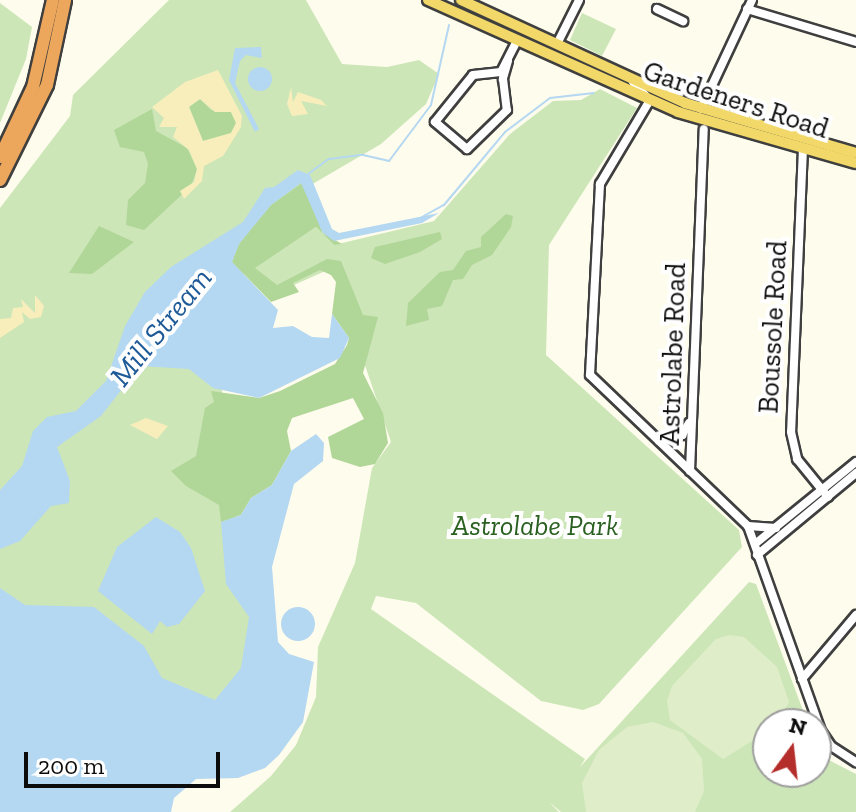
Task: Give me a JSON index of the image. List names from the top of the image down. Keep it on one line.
{"streets":{"main road":["Gardeners Road"],"street":["Boussole Road","Astrolabe Road"]},"crossings":[["Gardeners Road","Boussole Road"]],"water":["Mill Stream"],"parks":["Astrolabe Park"],"scale_bar":"200 m","north":"top"}
